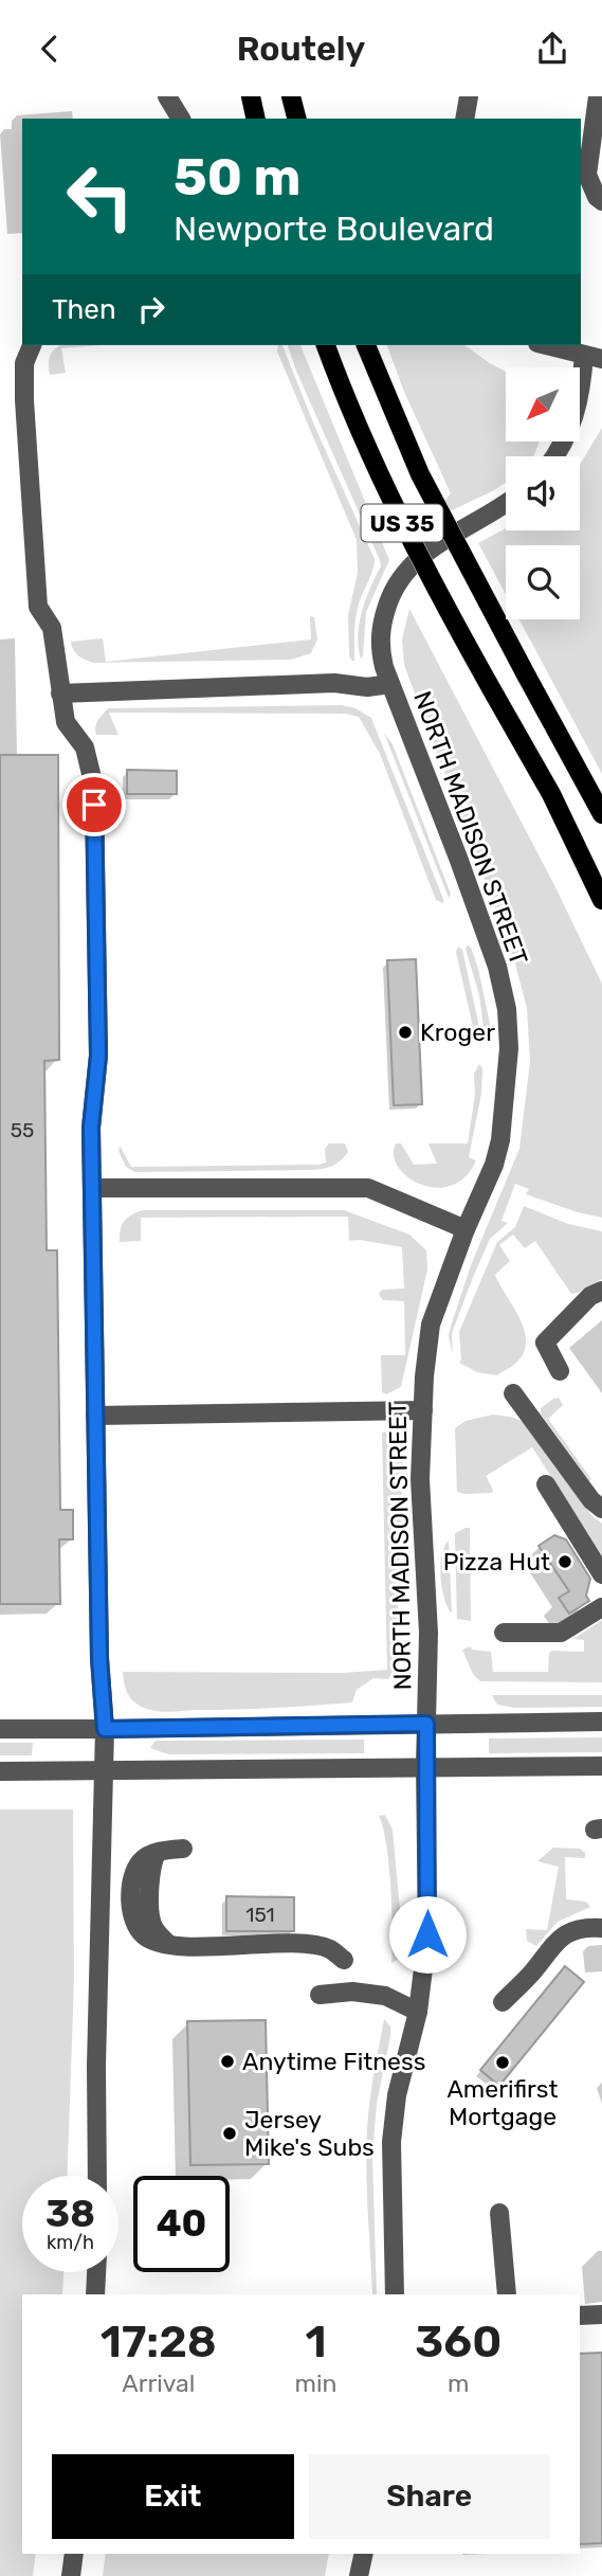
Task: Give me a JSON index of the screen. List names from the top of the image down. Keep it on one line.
{"streets":{"main road":["US 35"],"street":["NORTH MADISON STREET"]},"places":["Kroger","Pizza Hut","Anytime Fitness","Amerifirst Mortgage","Jersey Mike's Subs"],"house_numbers":["55","151"],"north":"bottom left","page":{"header":"Routely","turn":["50 m","Newporte Boulevard"],"then":"Then","speed":"38 km/h","limit":"40","eta":["17:28","Arrival","1","min","360","m"],"buttons":["Exit","Share"]}}
